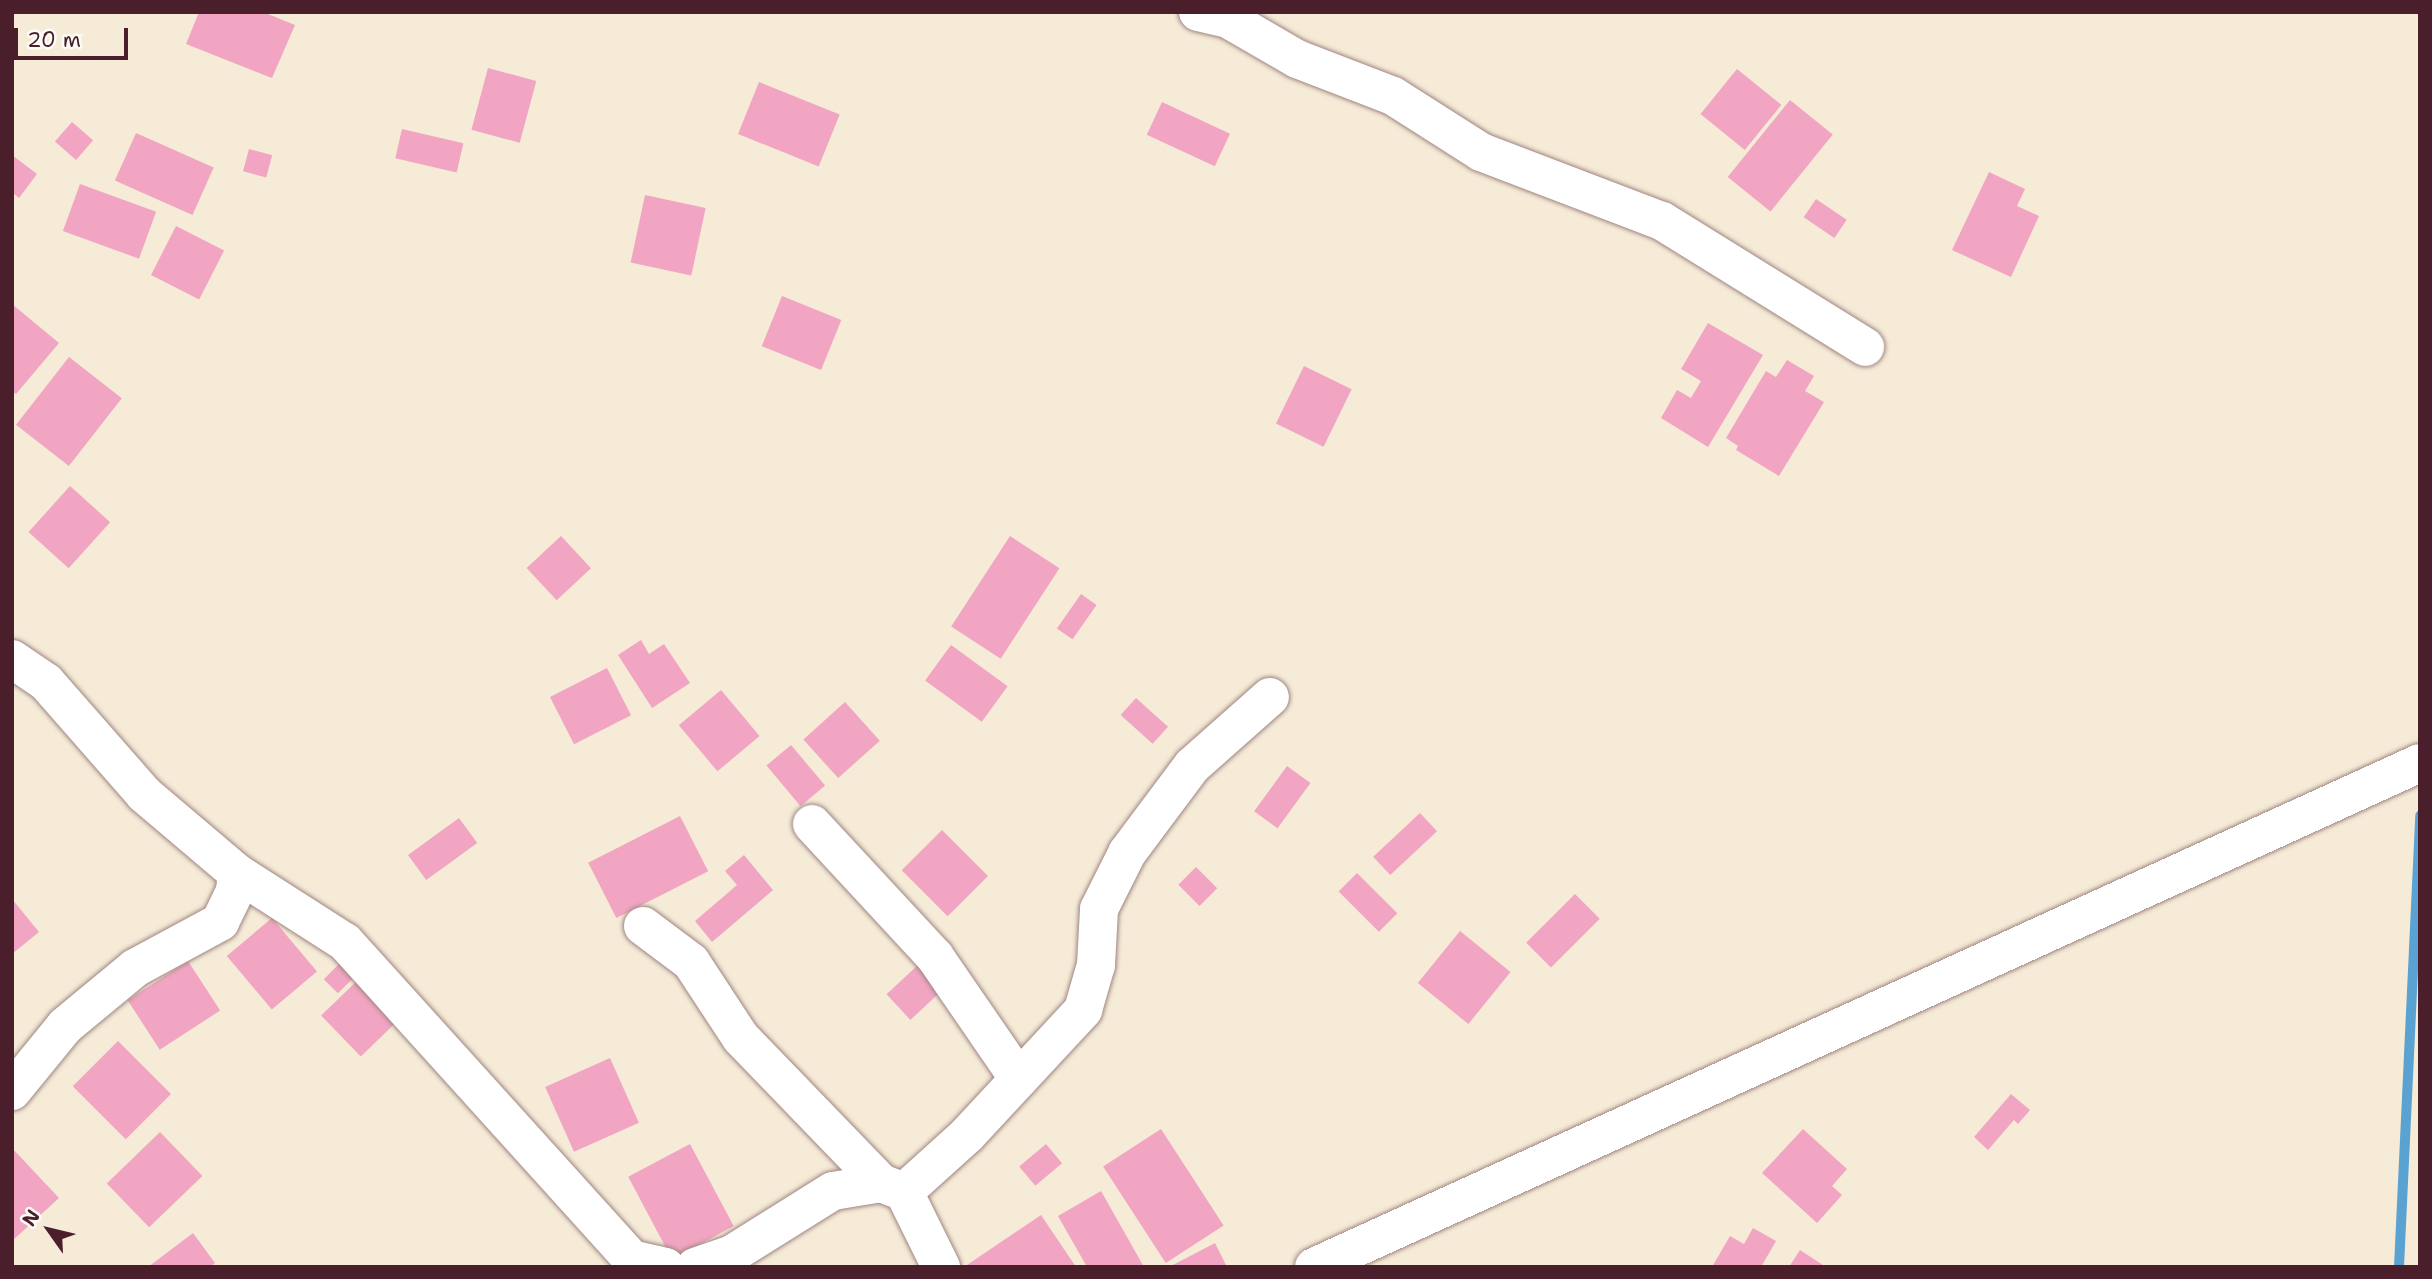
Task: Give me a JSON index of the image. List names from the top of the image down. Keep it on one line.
{"scale_bar":"20 m","north":"top left"}
